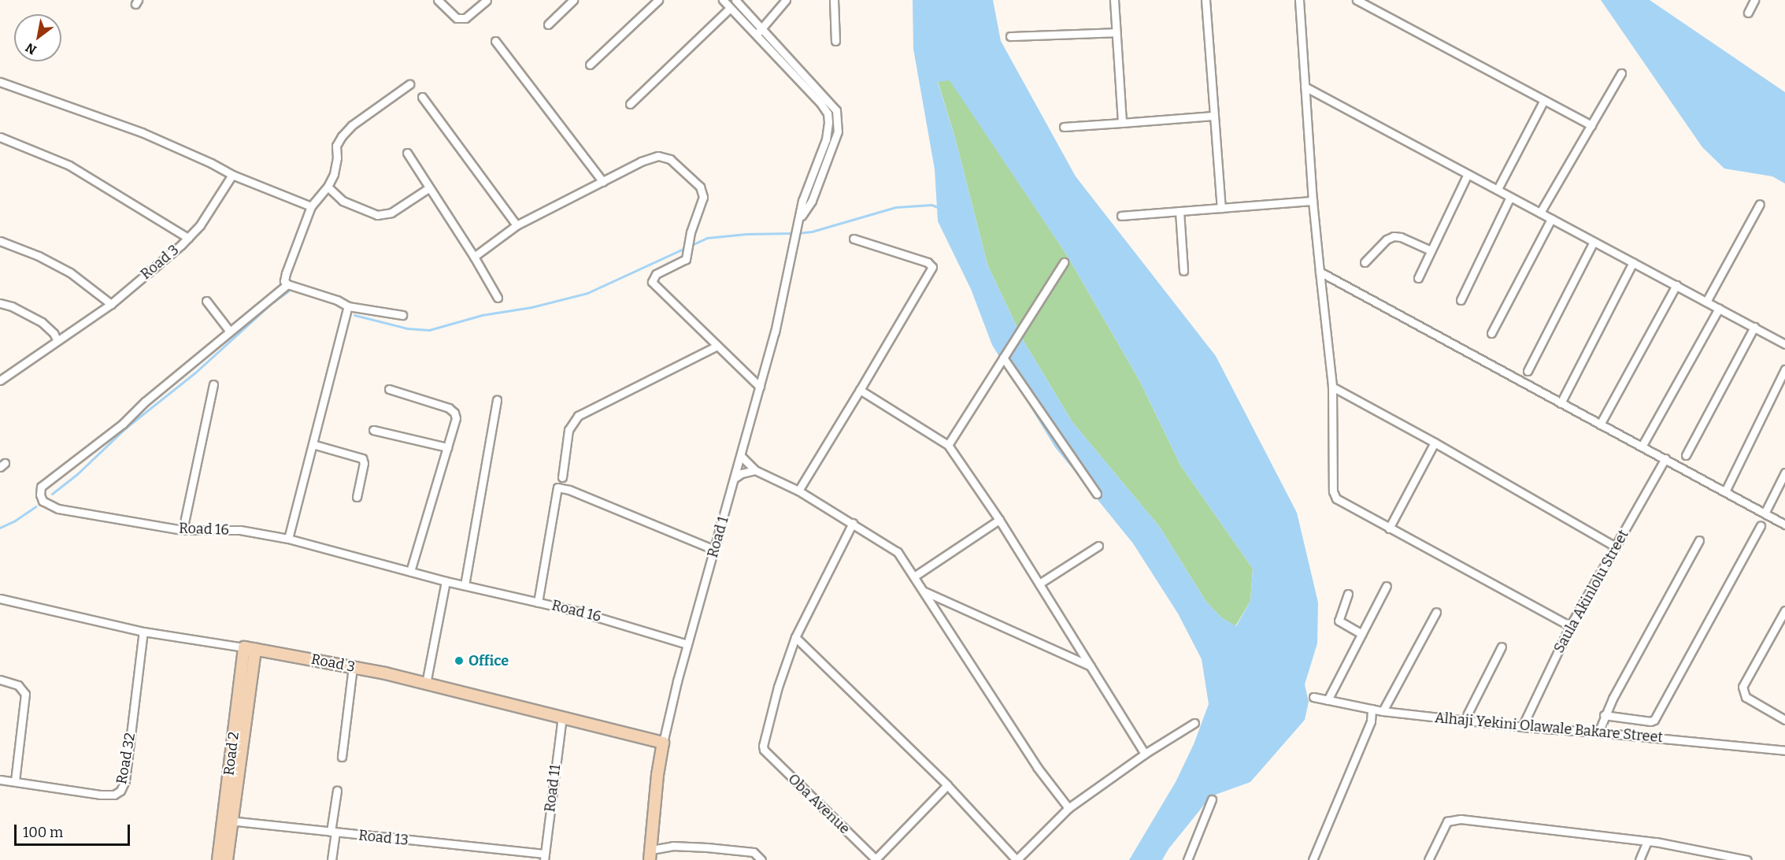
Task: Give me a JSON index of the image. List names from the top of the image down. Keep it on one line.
{"streets":{"street":["Road 3","Road 16","Road 1","Saula Akinlolu Street","Alhaji Yekini Olawale Bakare Street","Road 2","Road 32","Road 11","Oba Avenue","Road 13"]},"crossings":[["Road 3","Road 1"],["Road 3","Road 2"],["Road 3","Road 32"],["Road 3","Road 11"],["Road 16","Road 1"],["Saula Akinlolu Street","Alhaji Yekini Olawale Bakare Street"],["Road 2","Road 13"],["Road 11","Road 13"]],"places":["Office"],"scale_bar":"100 m","north":"bottom left"}
